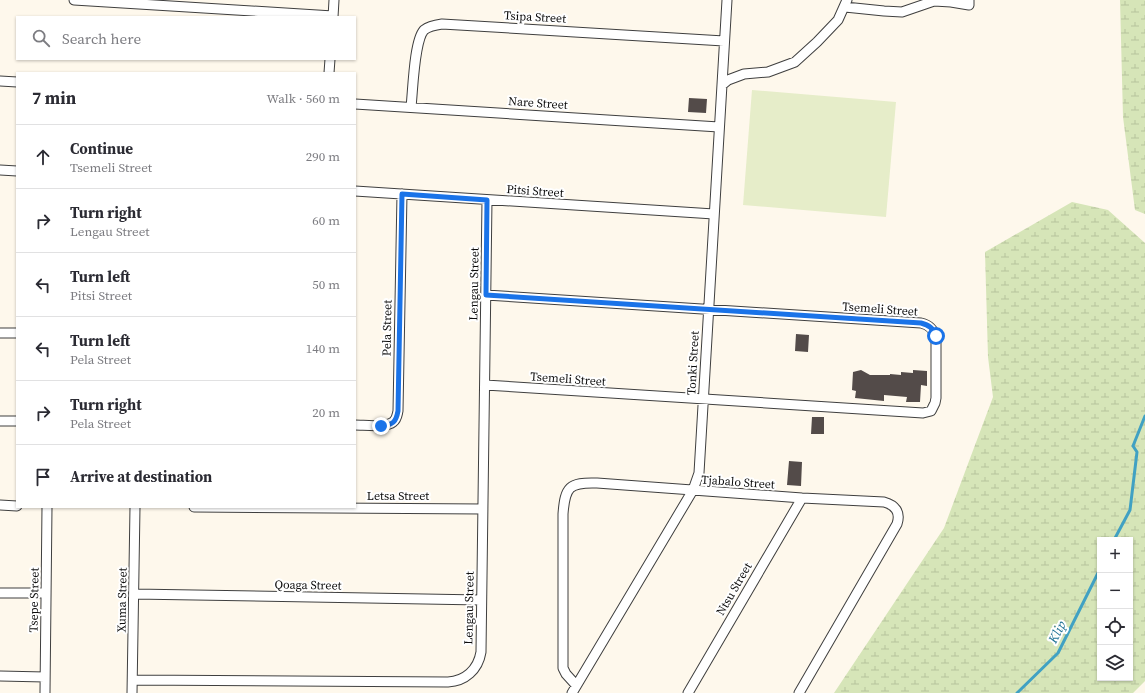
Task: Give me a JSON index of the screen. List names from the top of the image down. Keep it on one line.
{"streets":{"street":["Tsipa Street","Nare Street","Pitsi Street","Lengau Street","Tsemeli Street","Pela Street","Tonki Street","Tjabalo Street","Letsa Street","Qoaga Street","Ntsu Street","Tsepe Street","Xuma Street"]},"crossings":[["Tsipa Street","Nare Street"],["Tsipa Street","Tonki Street"],["Nare Street","Tonki Street"],["Pitsi Street","Lengau Street"],["Pitsi Street","Pela Street"],["Pitsi Street","Tonki Street"],["Lengau Street","Tsemeli Street"],["Lengau Street","Letsa Street"],["Lengau Street","Qoaga Street"],["Lengau Street","Xuma Street"],["Tsemeli Street","Tonki Street"],["Tonki Street","Tjabalo Street"],["Tjabalo Street","Ntsu Street"],["Qoaga Street","Xuma Street"]],"water":["Klip"],"page":{"search":"Search here","heading":["7 min","Walk · 560 m"],"list":[["Continue","Tsemeli Street","290 m"],["Turn right","Lengau Street","60 m"],["Turn left","Pitsi Street","50 m"],["Turn left","Pela Street","140 m"],["Turn right","Pela Street","20 m"],"Arrive at destination"],"map_buttons":["+","−"]}}
